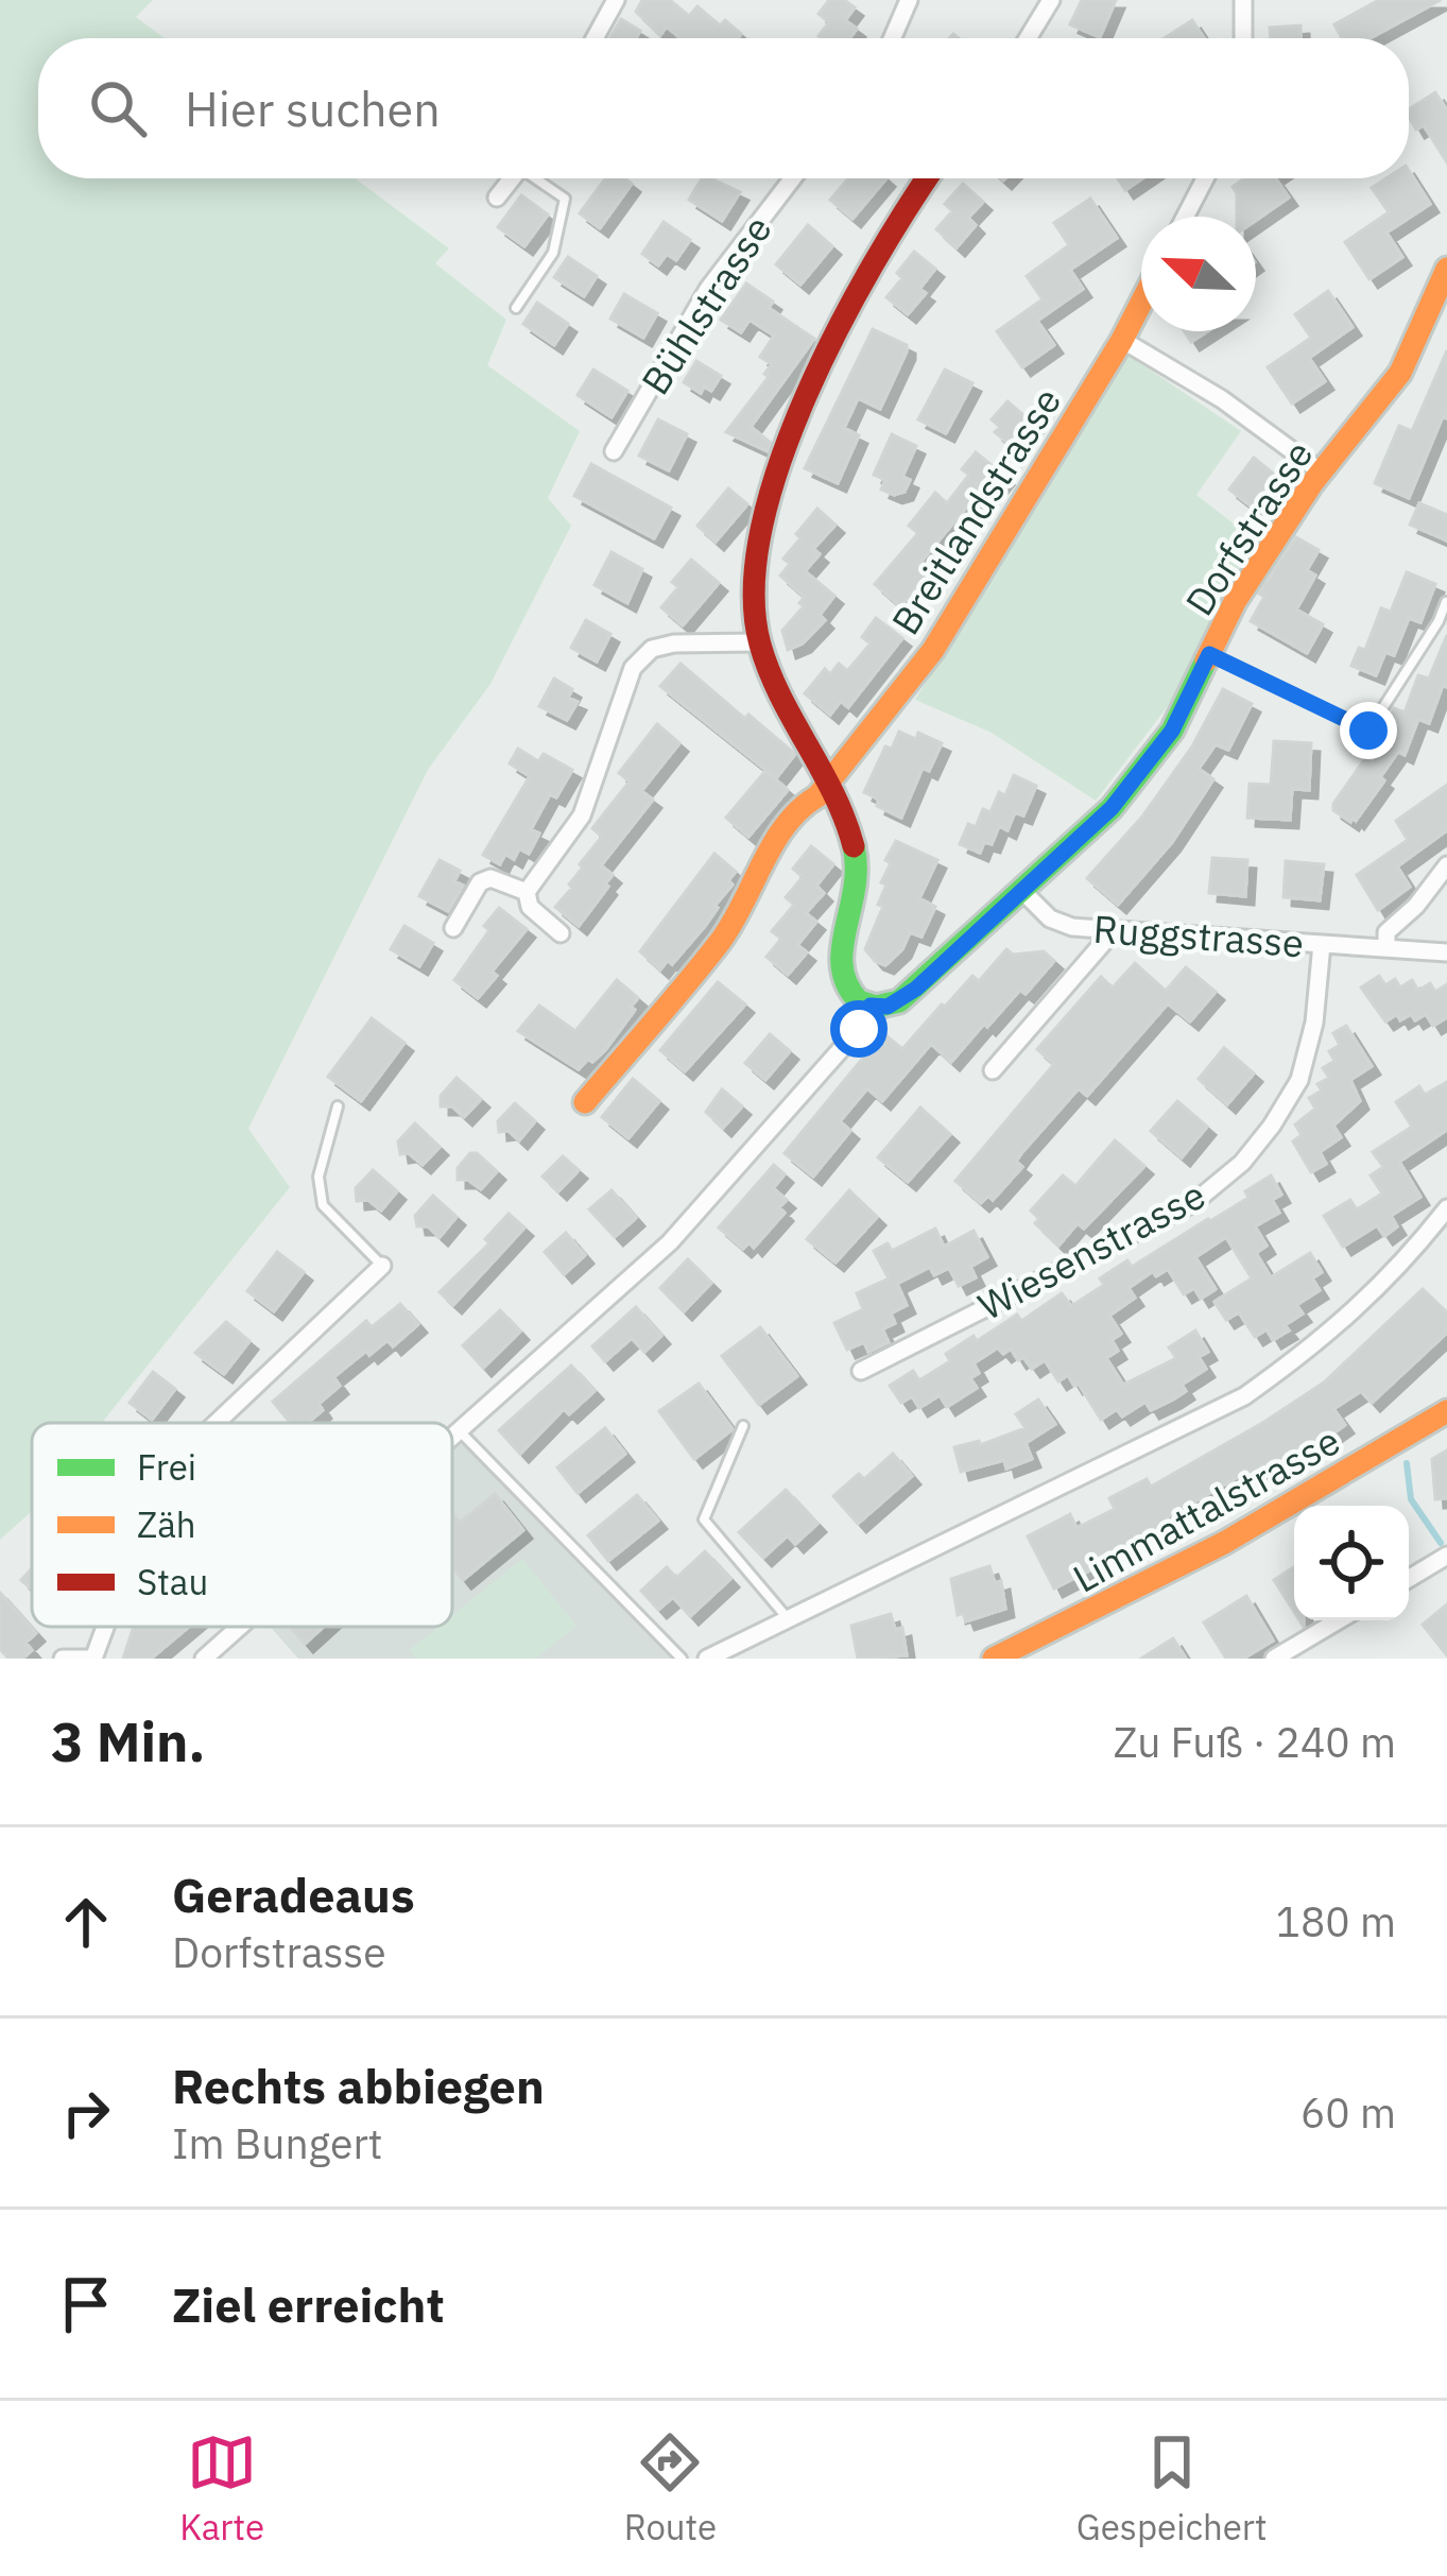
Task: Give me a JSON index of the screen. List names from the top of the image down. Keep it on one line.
{"streets":{"street":["Bühlstrasse","Breitlandstrasse","Dorfstrasse","Ruggstrasse","Wiesenstrasse","Limmattalstrasse"]},"crossings":[["Dorfstrasse","Ruggstrasse"],["Ruggstrasse","Wiesenstrasse"]],"legend":["Frei","Zäh","Stau"],"north":"top left","page":{"search":"Hier suchen","heading":["3 Min.","Zu Fuß · 240 m"],"list":[["Geradeaus","Dorfstrasse","180 m"],["Rechts abbiegen","Im Bungert","60 m"],"Ziel erreicht"],"nav":["Karte","Route","Gespeichert"]}}
